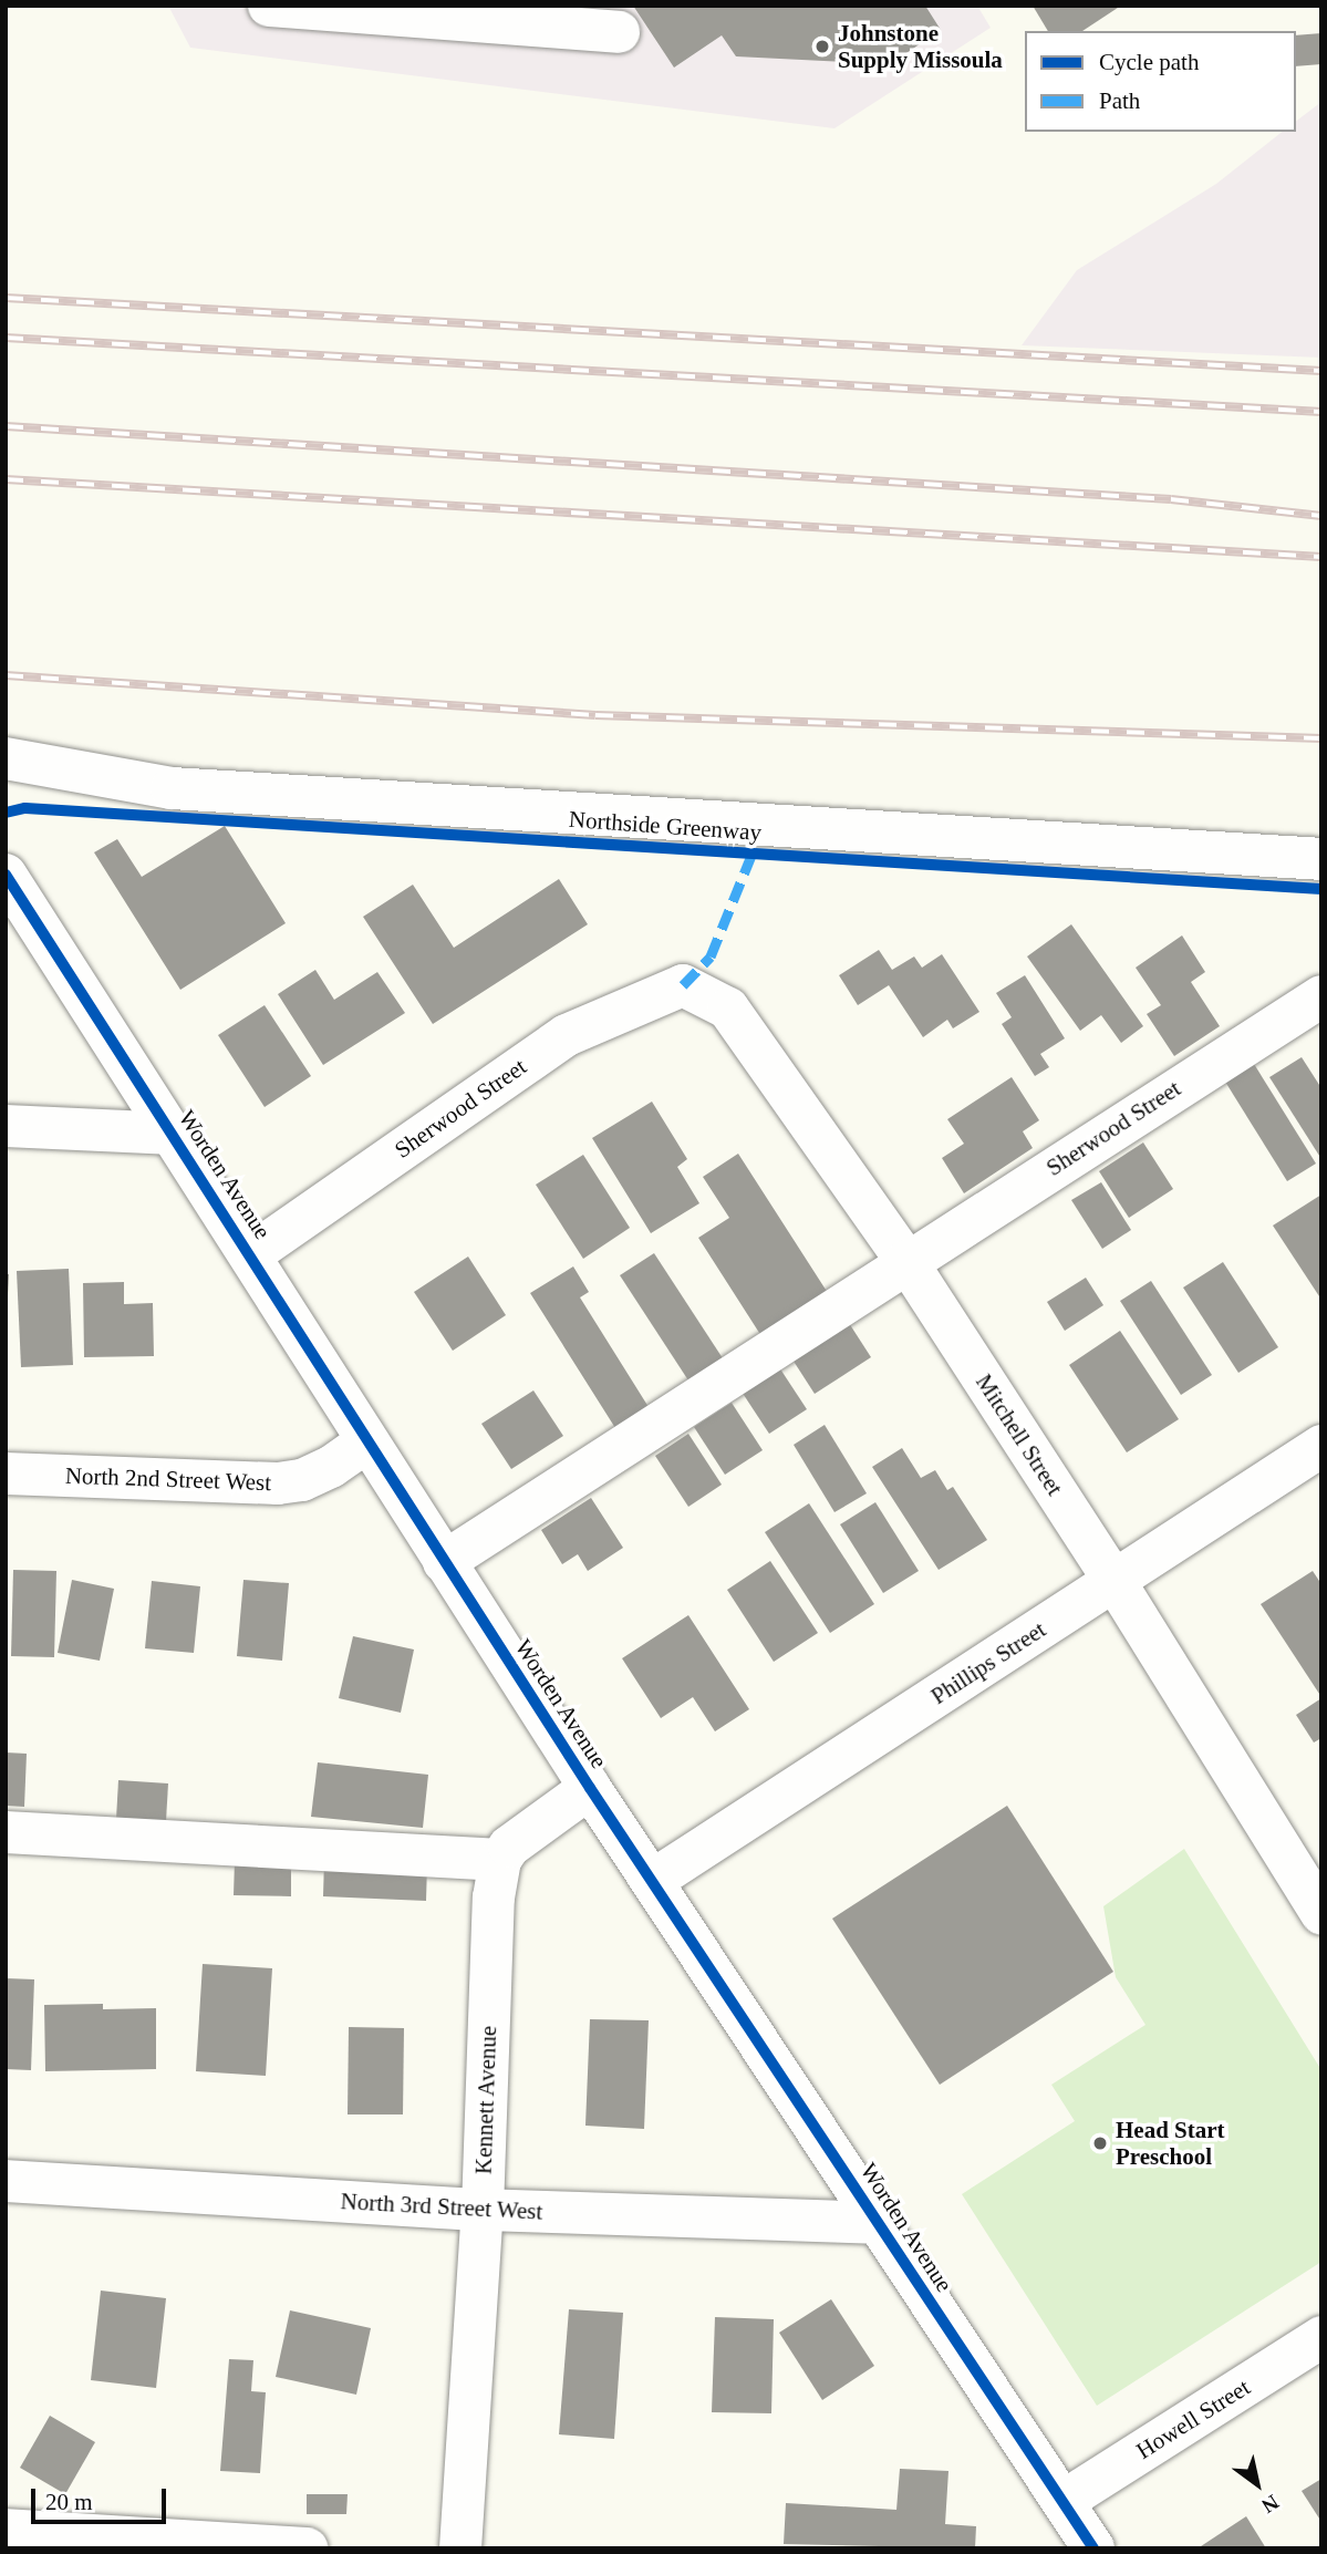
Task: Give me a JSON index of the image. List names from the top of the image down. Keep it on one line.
{"streets":{"street":["Sherwood Street","Worden Avenue","Mitchell Street","North 2nd Street West","Phillips Street","Kennett Avenue","North 3rd Street West","Howell Street"],"cycle path":["Northside Greenway"]},"crossings":[["Sherwood Street","Worden Avenue"],["Sherwood Street","Mitchell Street"],["Worden Avenue","North 2nd Street West"],["Worden Avenue","Phillips Street"],["Worden Avenue","North 3rd Street West"],["Worden Avenue","Howell Street"],["Mitchell Street","Phillips Street"],["Kennett Avenue","North 3rd Street West"]],"places":["Johnstone Supply Missoula","Head Start Preschool"],"legend":["Cycle path","Path"],"scale_bar":"20 m","north":"bottom right"}
